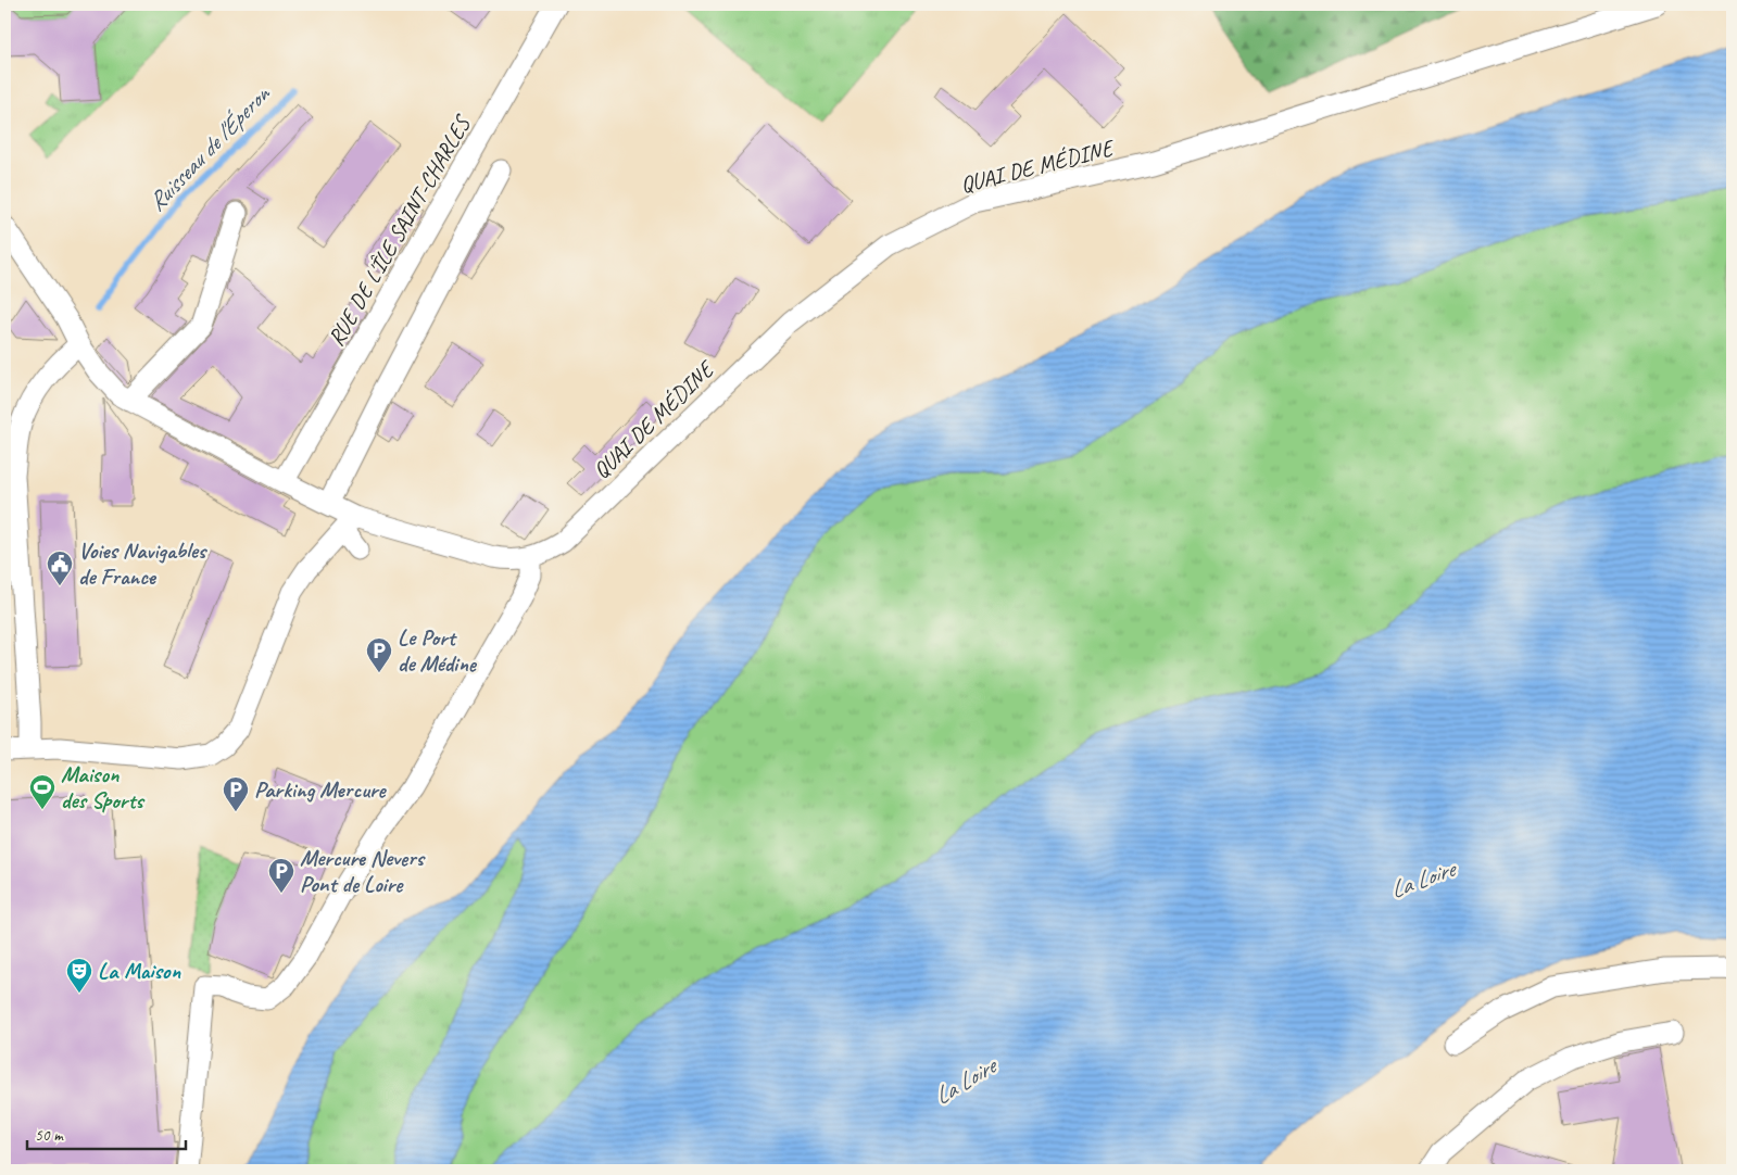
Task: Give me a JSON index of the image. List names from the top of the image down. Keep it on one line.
{"streets":{"street":["QUAI DE MÉDINE","RUE DE L'ÎLE SAINT-CHARLES"]},"crossings":[["QUAI DE MÉDINE","RUE DE L'ÎLE SAINT-CHARLES"]],"water":["Ruisseau de l'Éperon","La Loire"],"places":{"public building":["Voies Navigables de France"],"parking":["Le Port de Médine","Parking Mercure","Mercure Nevers Pont de Loire"],"sports":["Maison des Sports"],"theatre":["La Maison"]},"scale_bar":"50 m"}
